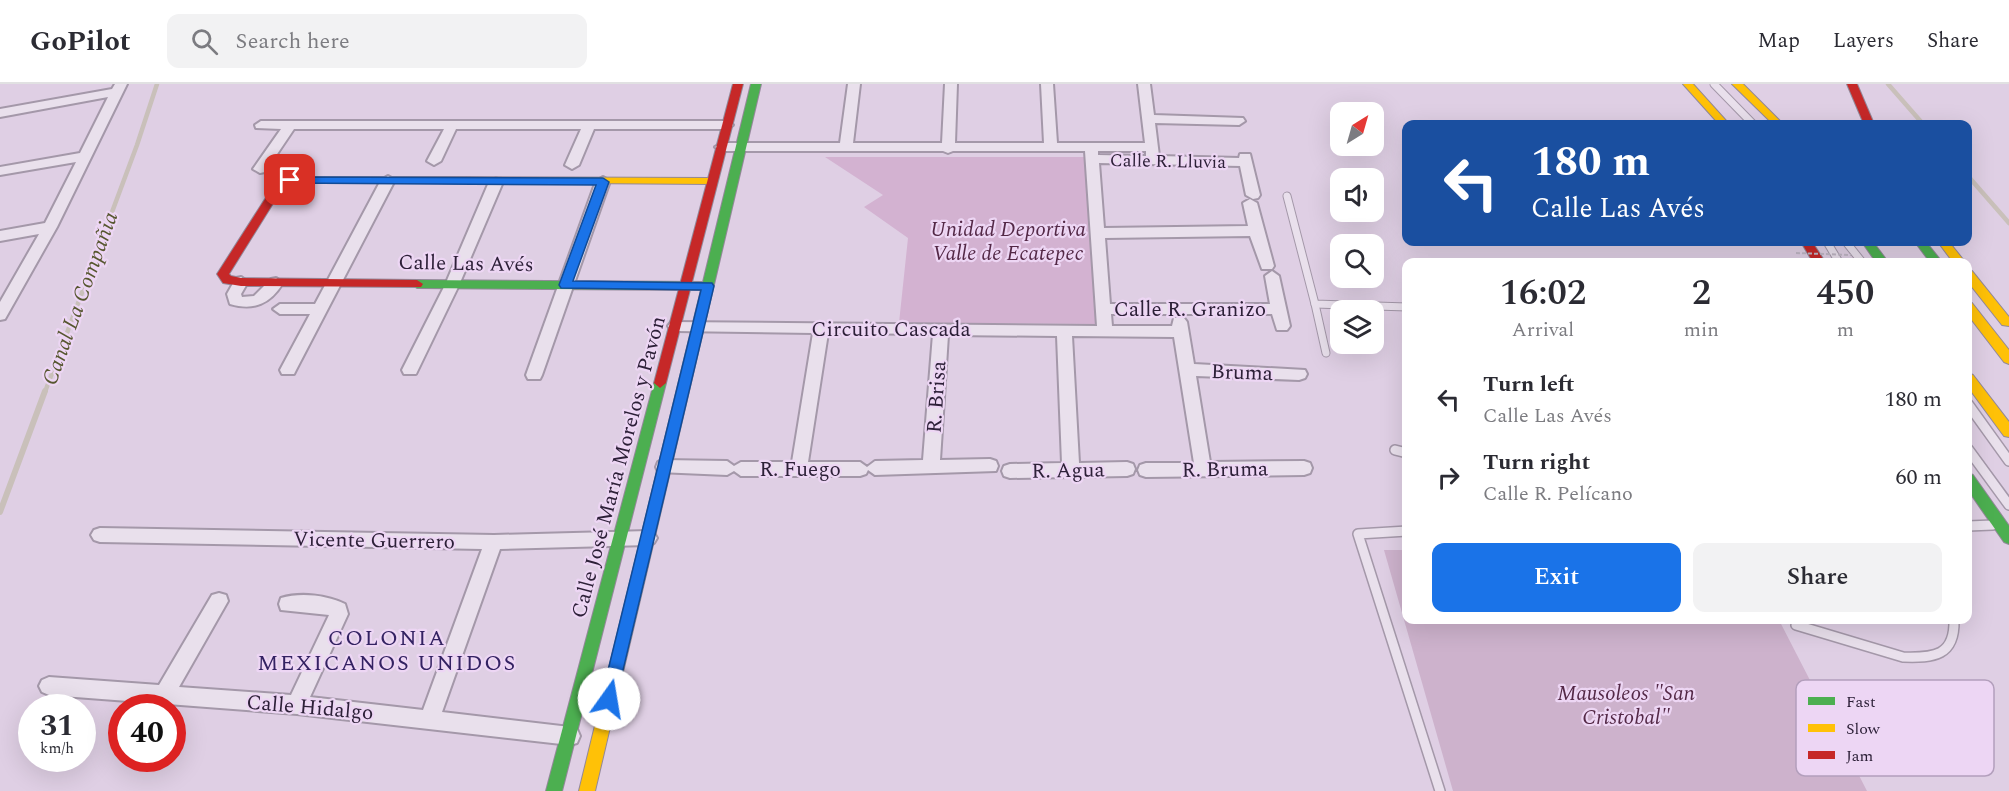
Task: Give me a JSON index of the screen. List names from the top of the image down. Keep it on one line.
{"streets":{"main road":["Calle Las Avés","Calle José María Morelos y Pavón"],"street":["Calle R. Lluvia","Calle R. Granizo","Circuito Cascada","Bruma","R. Brisa","R. Fuego","R. Bruma","R. Agua","Vicente Guerrero","Calle Hidalgo"]},"crossings":[["Calle Las Avés","Calle José María Morelos y Pavón"],["Circuito Cascada","R. Brisa"],["Circuito Cascada","Calle José María Morelos y Pavón"],["R. Brisa","R. Fuego"],["Calle José María Morelos y Pavón","R. Fuego"],["Calle José María Morelos y Pavón","Vicente Guerrero"],["Calle José María Morelos y Pavón","Calle Hidalgo"]],"districts":["COLONIA MEXICANOS UNIDOS"],"water":["Canal La Compañia"],"parks":["Unidad Deportiva Valle de Ecatepec","Mausoleos \"San Cristobal\""],"legend":["Fast","Slow","Jam"],"north":"top right","page":{"header":"GoPilot","search":"Search here","nav":["Map","Layers","Share"],"turn":["180 m","Calle Las Avés"],"eta":["16:02","Arrival","2","min","450","m"],"list":[{"name":"Turn left","note":"Calle Las Avés","value":"180 m"},{"name":"Turn right","note":"Calle R. Pelícano","value":"60 m"}],"buttons":["Exit","Share"],"speed":"31 km/h","limit":"40"}}
